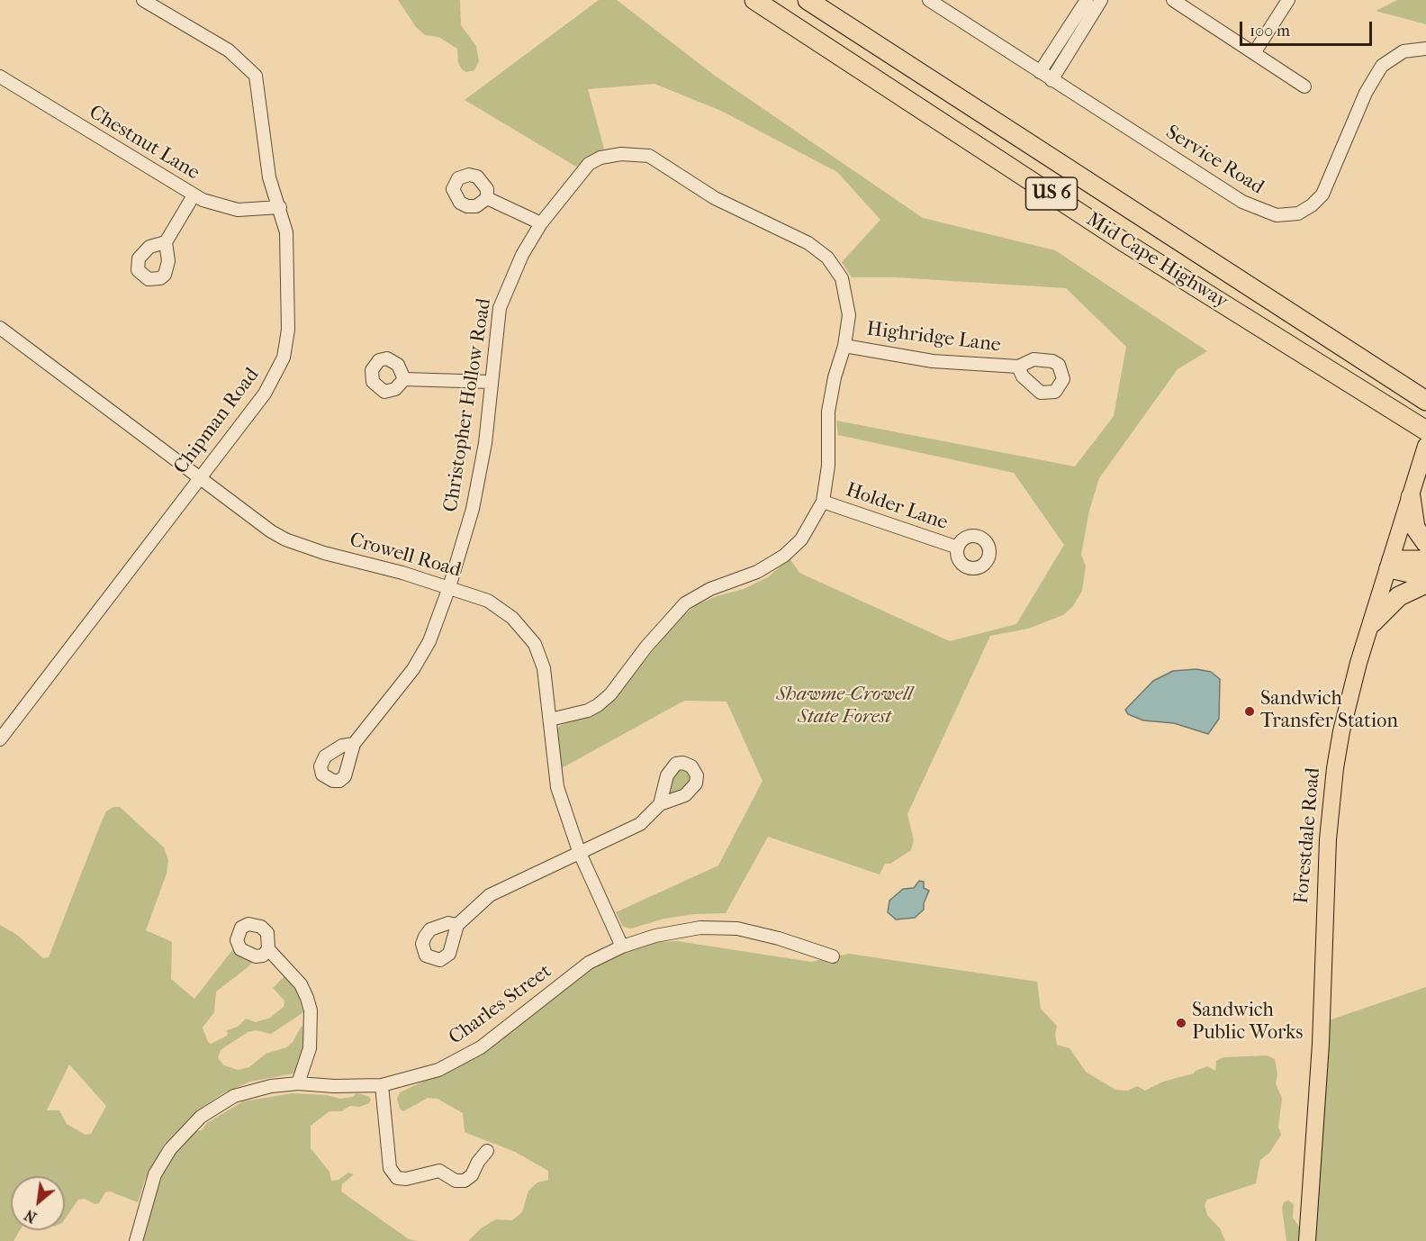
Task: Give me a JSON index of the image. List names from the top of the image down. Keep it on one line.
{"streets":{"highway":["US 6","Mid Cape Highway"],"main road":["Forestdale Road"],"street":["Chestnut Lane","Service Road","Highridge Lane","Christopher Hollow Road","Chipman Road","Holder Lane","Crowell Road","Charles Street"]},"crossings":[["Chestnut Lane","Chipman Road"],["Highridge Lane","Christopher Hollow Road"],["Christopher Hollow Road","Holder Lane"],["Christopher Hollow Road","Crowell Road"],["Chipman Road","Crowell Road"],["Crowell Road","Charles Street"]],"parks":["Shawme-Crowell State Forest"],"places":["Sandwich Transfer Station","Sandwich Public Works"],"scale_bar":"100 m","north":"bottom left"}
